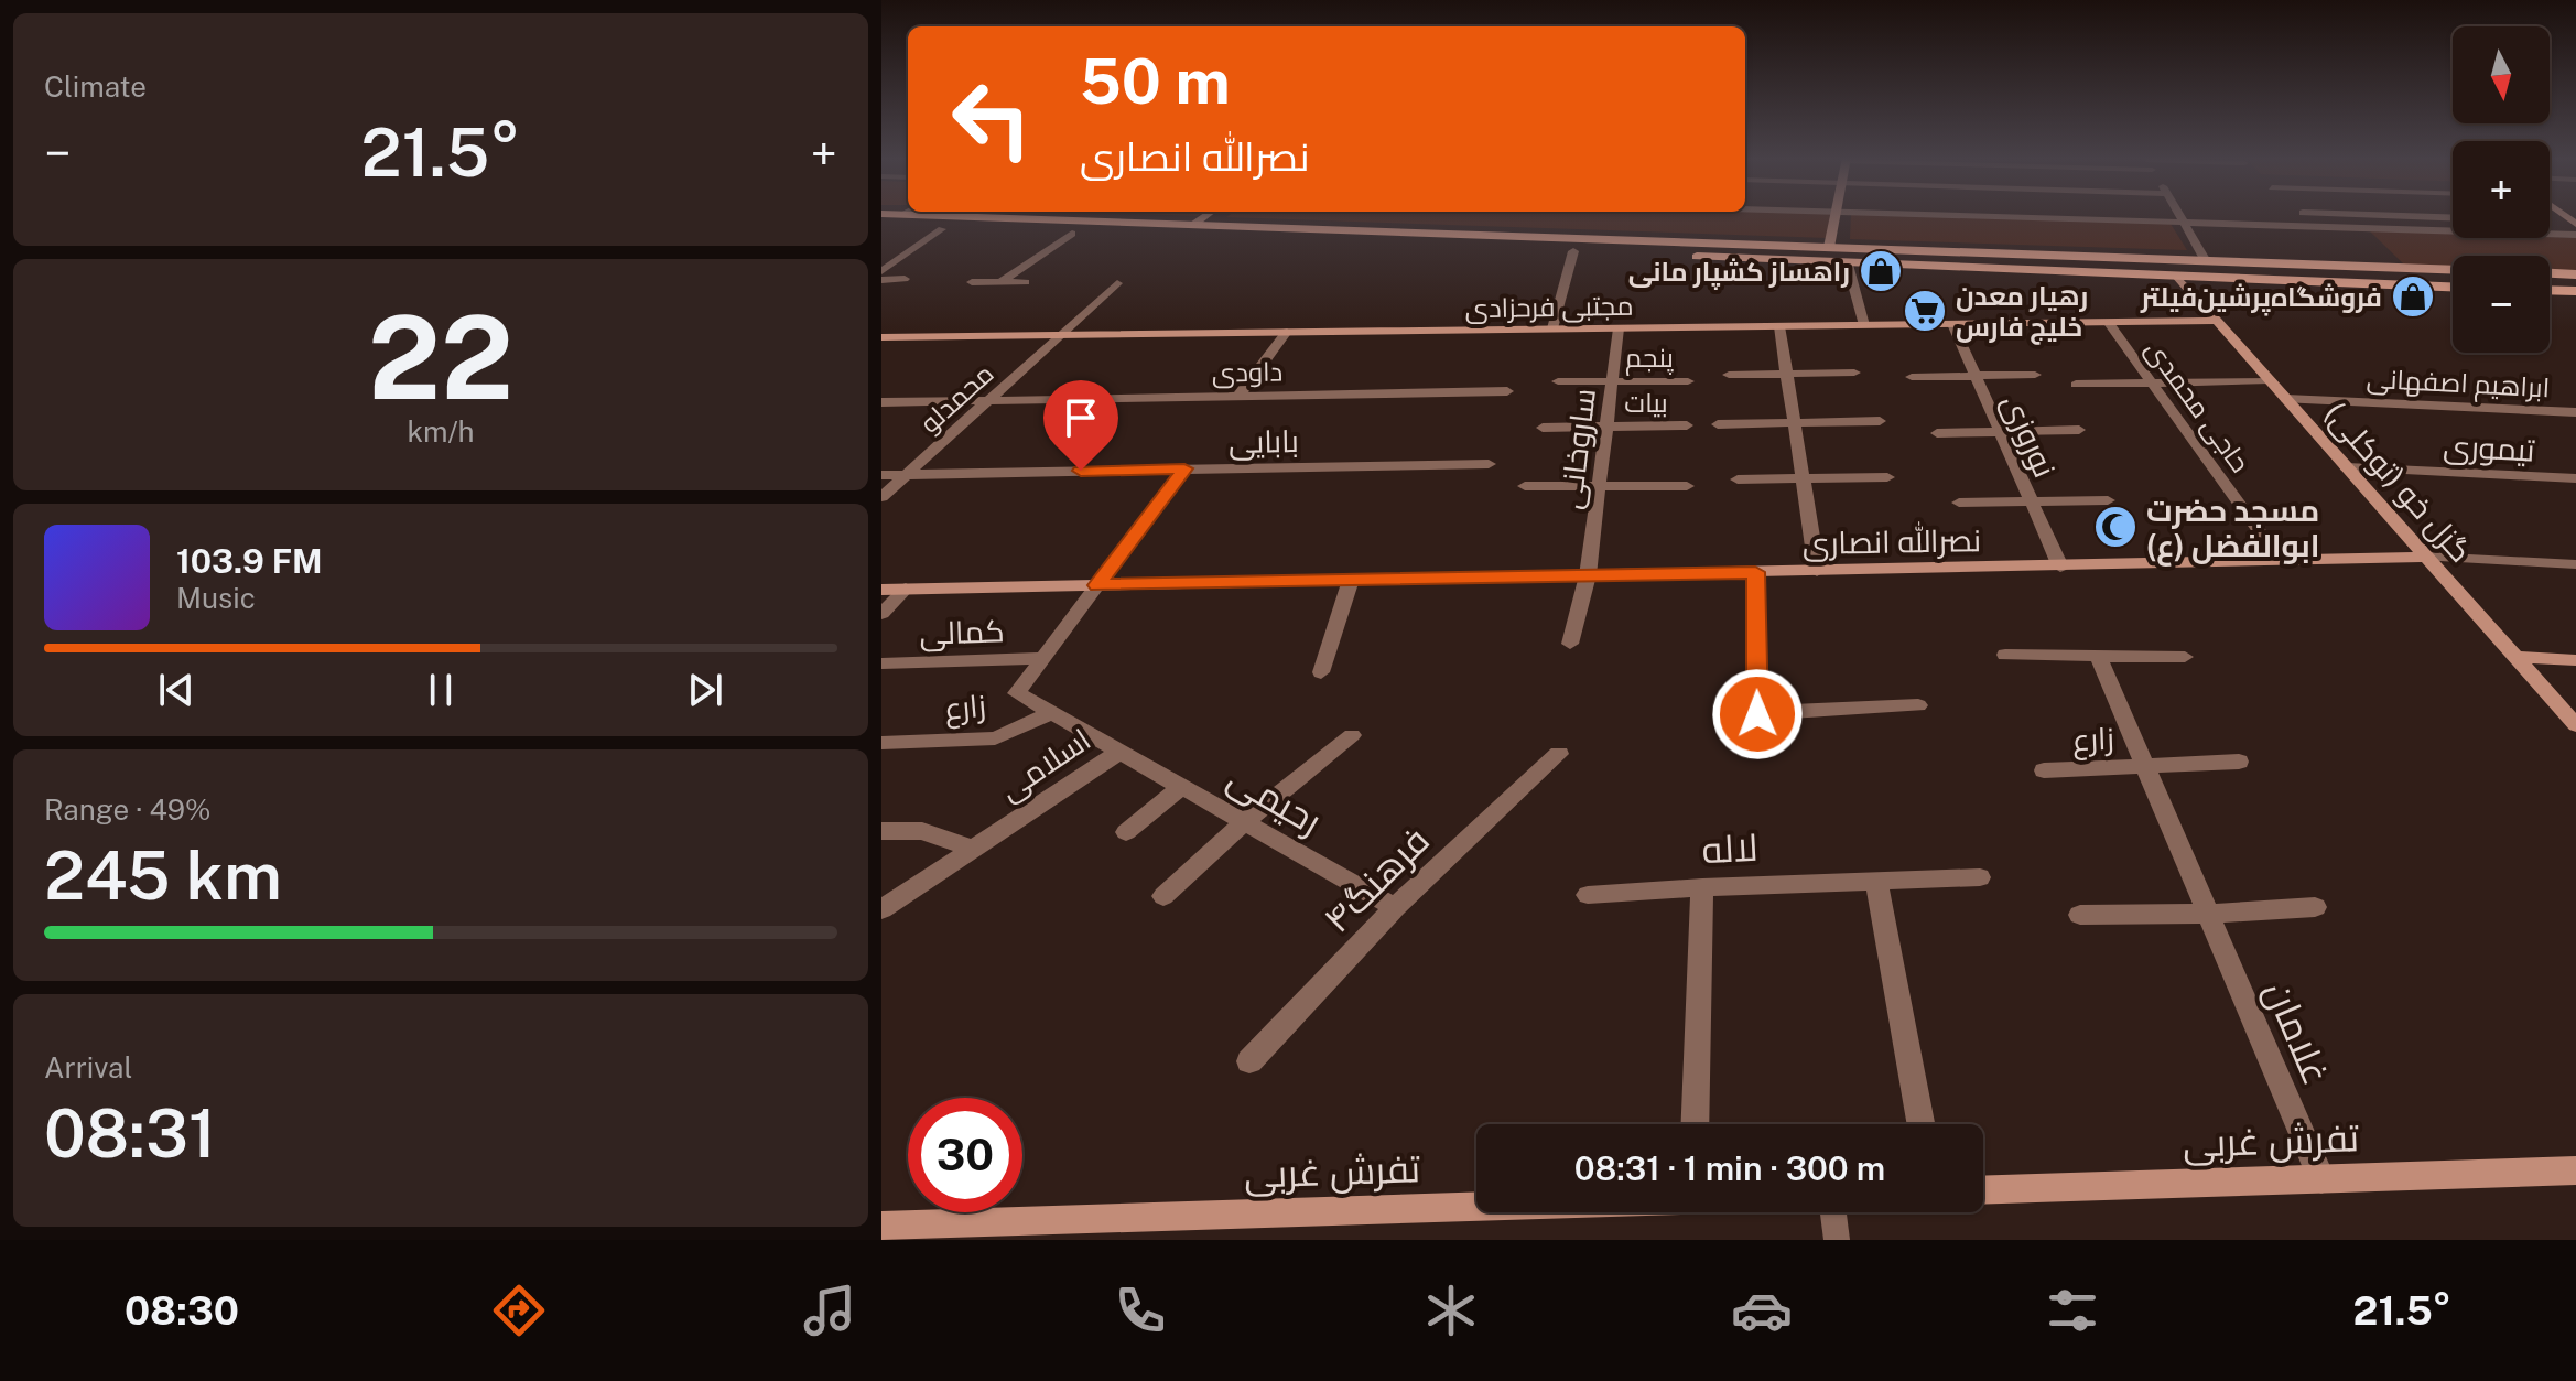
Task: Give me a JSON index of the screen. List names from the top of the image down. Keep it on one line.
{"streets":{"street":["مجتبی فرحزادی","پنجم","داودی","ابراهیم اصفهانی","محمدلو","بیات","حاجی محمدی","نوروزی","بابایی","تیموری","ساروخانی","گزل خو (توکلی)","نصرالله انصاری","کمالی","زارع","اسلامی","رحیمی","لاله","فرهنگ۴","غلامان","تفرش غربی"]},"crossings":[["مجتبی فرحزادی","محمدلو"],["مجتبی فرحزادی","حاجی محمدی"],["مجتبی فرحزادی","نوروزی"],["مجتبی فرحزادی","ساروخانی"],["مجتبی فرحزادی","گزل خو (توکلی)"],["پنجم","ساروخانی"],["داودی","محمدلو"],["ابراهیم اصفهانی","گزل خو (توکلی)"],["محمدلو","بابایی"],["بیات","ساروخانی"],["حاجی محمدی","نصرالله انصاری"],["نوروزی","نصرالله انصاری"],["بابایی","اسلامی"],["تیموری","گزل خو (توکلی)"],["ساروخانی","نصرالله انصاری"],["گزل خو (توکلی)","نصرالله انصاری"],["نصرالله انصاری","اسلامی"],["کمالی","اسلامی"],["زارع","اسلامی"],["زارع","غلامان"],["اسلامی","رحیمی"],["رحیمی","فرهنگ۴"],["غلامان","تفرش غربی"]],"places":{"shop":["راهساز کشپار مانی","فروشگاه‌پرشین‌فیلتر"],"supermarket":["رهیار معدن خلیج فارس"],"mosque":["مسجد حضرت ابوالفضل (ع)"]},"north":"bottom","page":{"tile":["Climate",["22","km/h"],["Range · 49%","245 km"],["Arrival","08:31"]],"map_buttons":["+","−"],"turn":["50 m","نصرالله انصاری"],"heat":["−","21.5°","+"],"song":["103.9 FM","Music"],"limit":"30","trip":"08:31 · 1 min · 300 m","tabs":["08:30","21.5°"]}}
